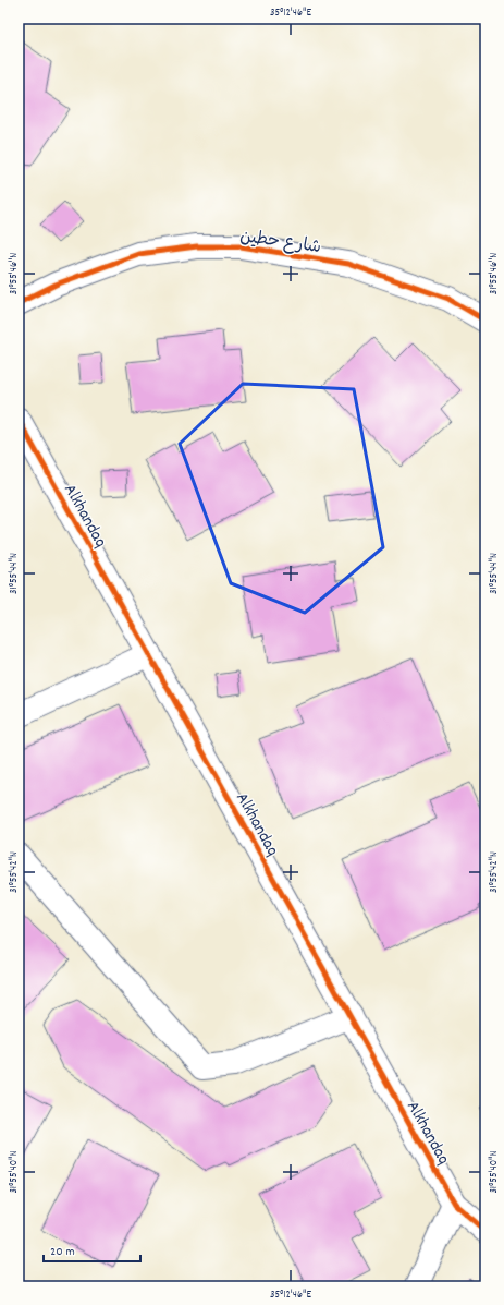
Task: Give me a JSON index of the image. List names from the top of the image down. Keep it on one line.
{"streets":{"street":["شارع حطين","Alkhandaq"]},"scale_bar":"20 m","coordinates":["35°12'46\"E","31°55'46\"N","31°55'44\"N","31°55'42\"N","31°55'40\"N"]}
